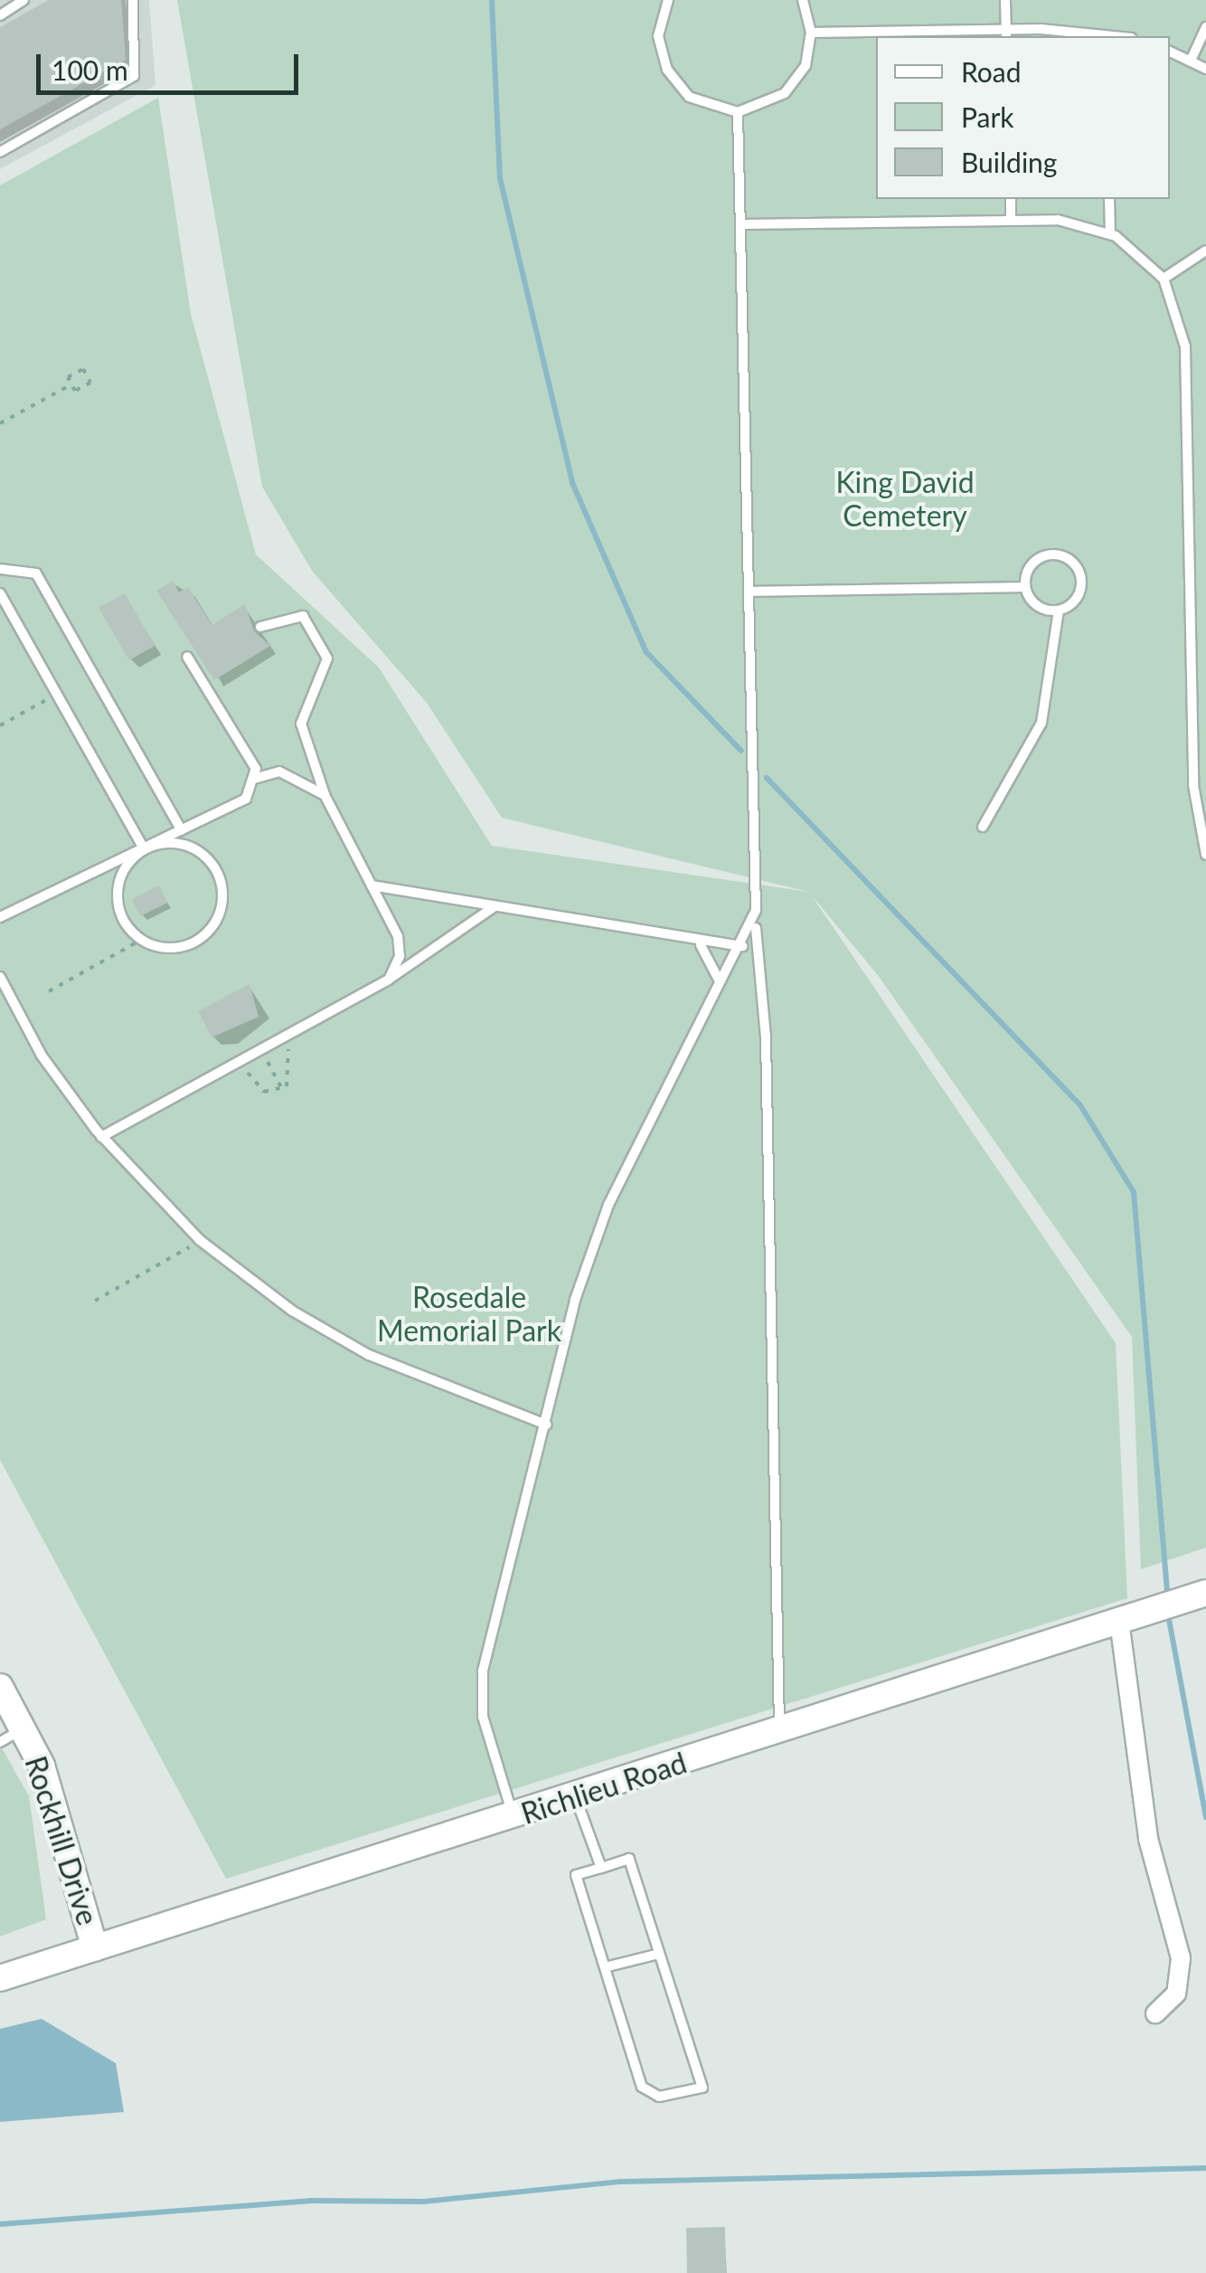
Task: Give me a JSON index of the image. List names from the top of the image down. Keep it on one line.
{"streets":{"main road":["Richlieu Road","Rockhill Drive"]},"crossings":[["Richlieu Road","Rockhill Drive"]],"parks":["King David Cemetery","Rosedale Memorial Park"],"legend":["Road","Park","Building"],"scale_bar":"100 m"}
